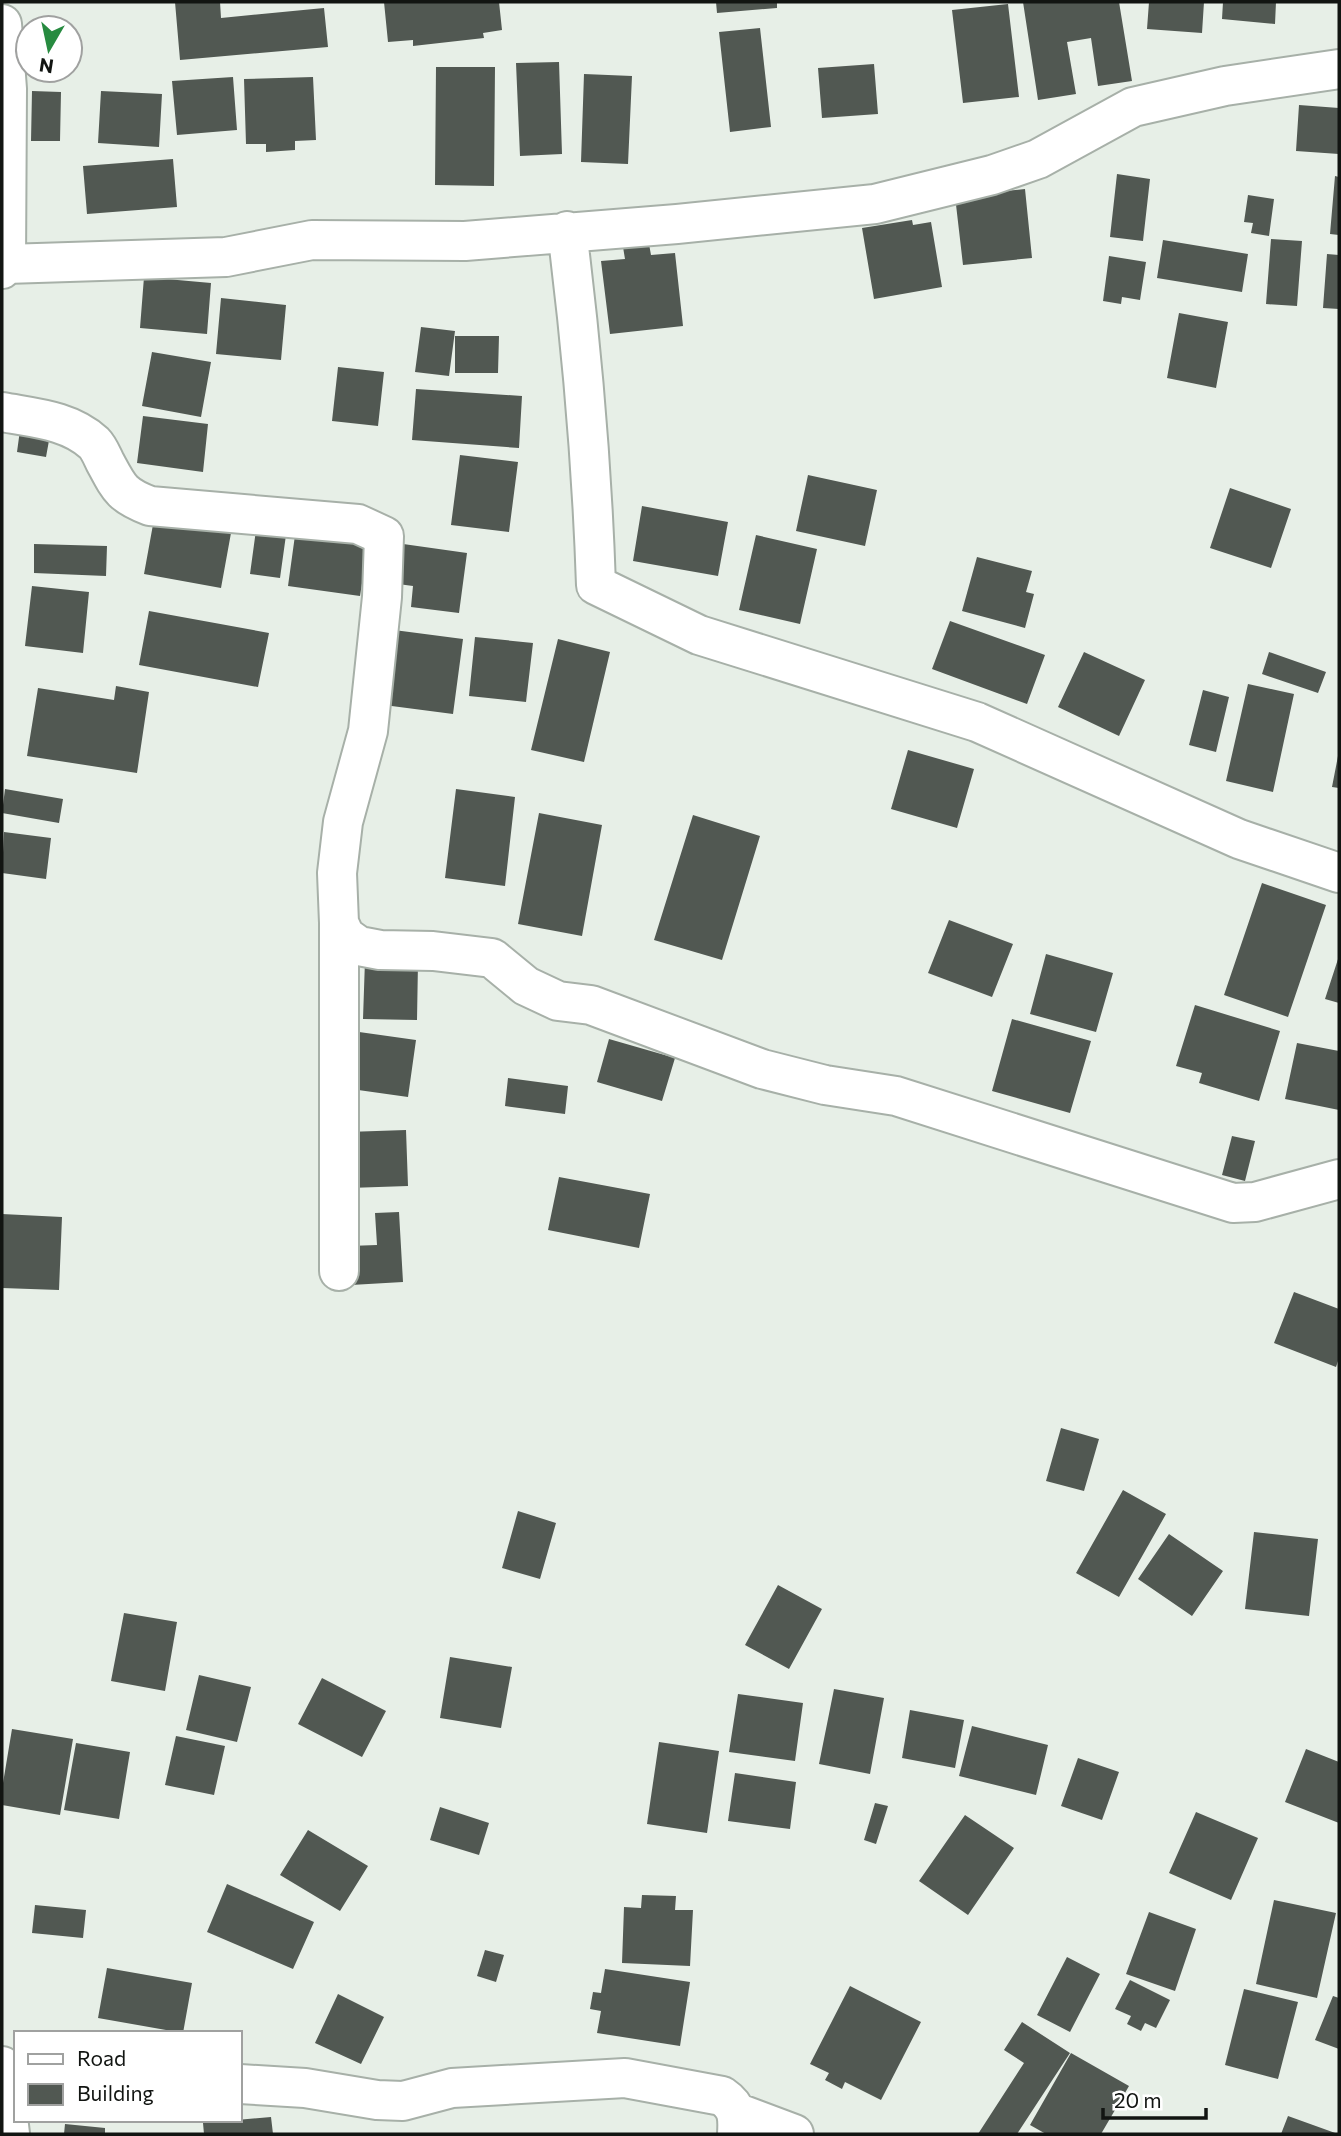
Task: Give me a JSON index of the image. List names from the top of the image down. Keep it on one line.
{"legend":["Road","Building"],"scale_bar":"20 m","north":"bottom"}
